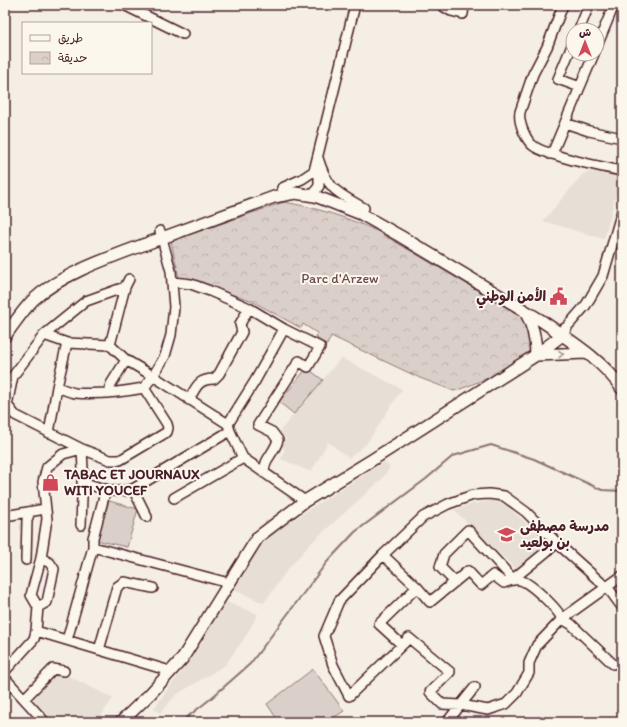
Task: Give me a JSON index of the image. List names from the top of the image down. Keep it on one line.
{"parks":["Parc d'Arzew"],"places":{"public building":["الأمن الوطني"],"shop":["TABAC ET JOURNAUX WITI YOUCEF"],"school or university":["مدرسة مصطفى بن بولعيد"]},"legend":["طريق","حديقة"],"north":"top"}
